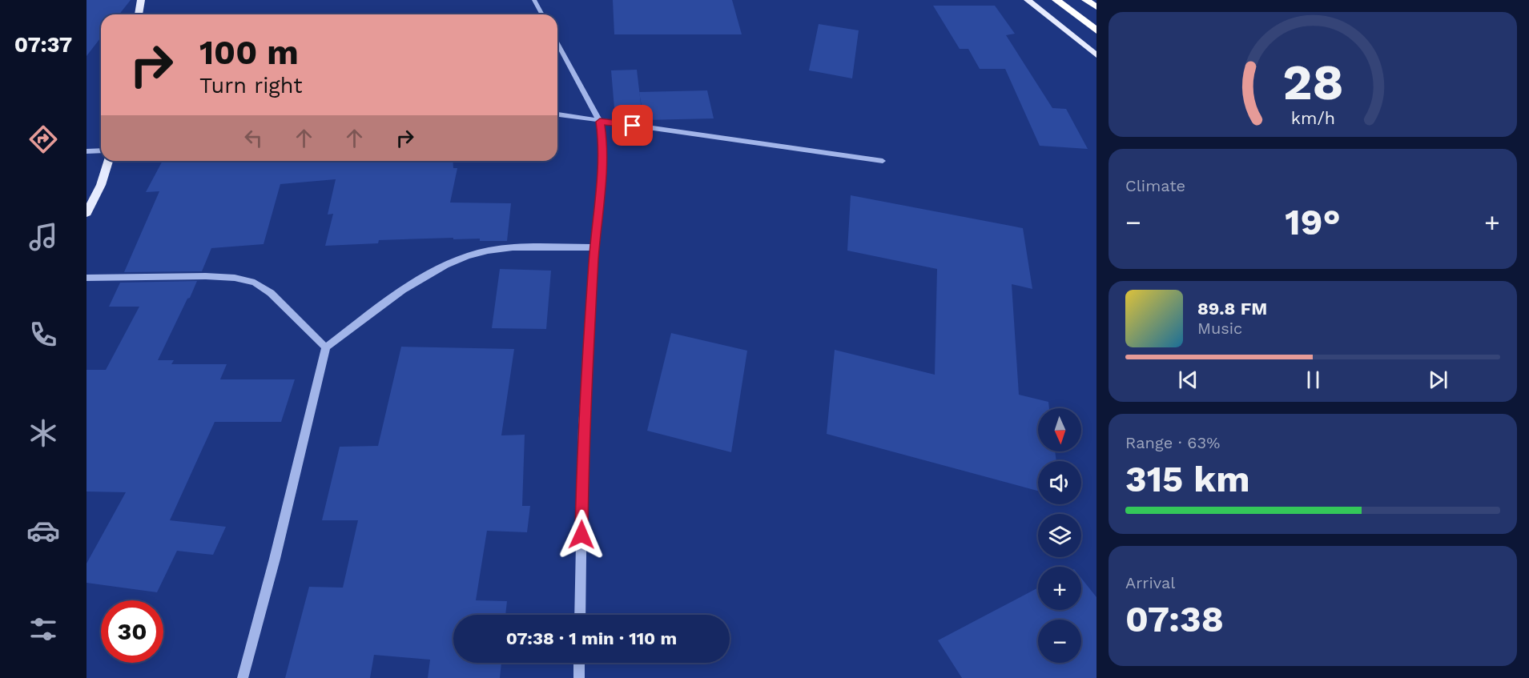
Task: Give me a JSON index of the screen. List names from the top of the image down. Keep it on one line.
{"north":"bottom","page":{"tabs":"07:37","turn":["100 m","Turn right"],"tile":["Climate",["Range · 63%","315 km"],["Arrival","07:38"]],"heat":["−","19°","+"],"song":["89.8 FM","Music"],"map_buttons":["+","−"],"limit":"30","trip":"07:38 · 1 min · 110 m","gauge":["28","km/h"]}}
